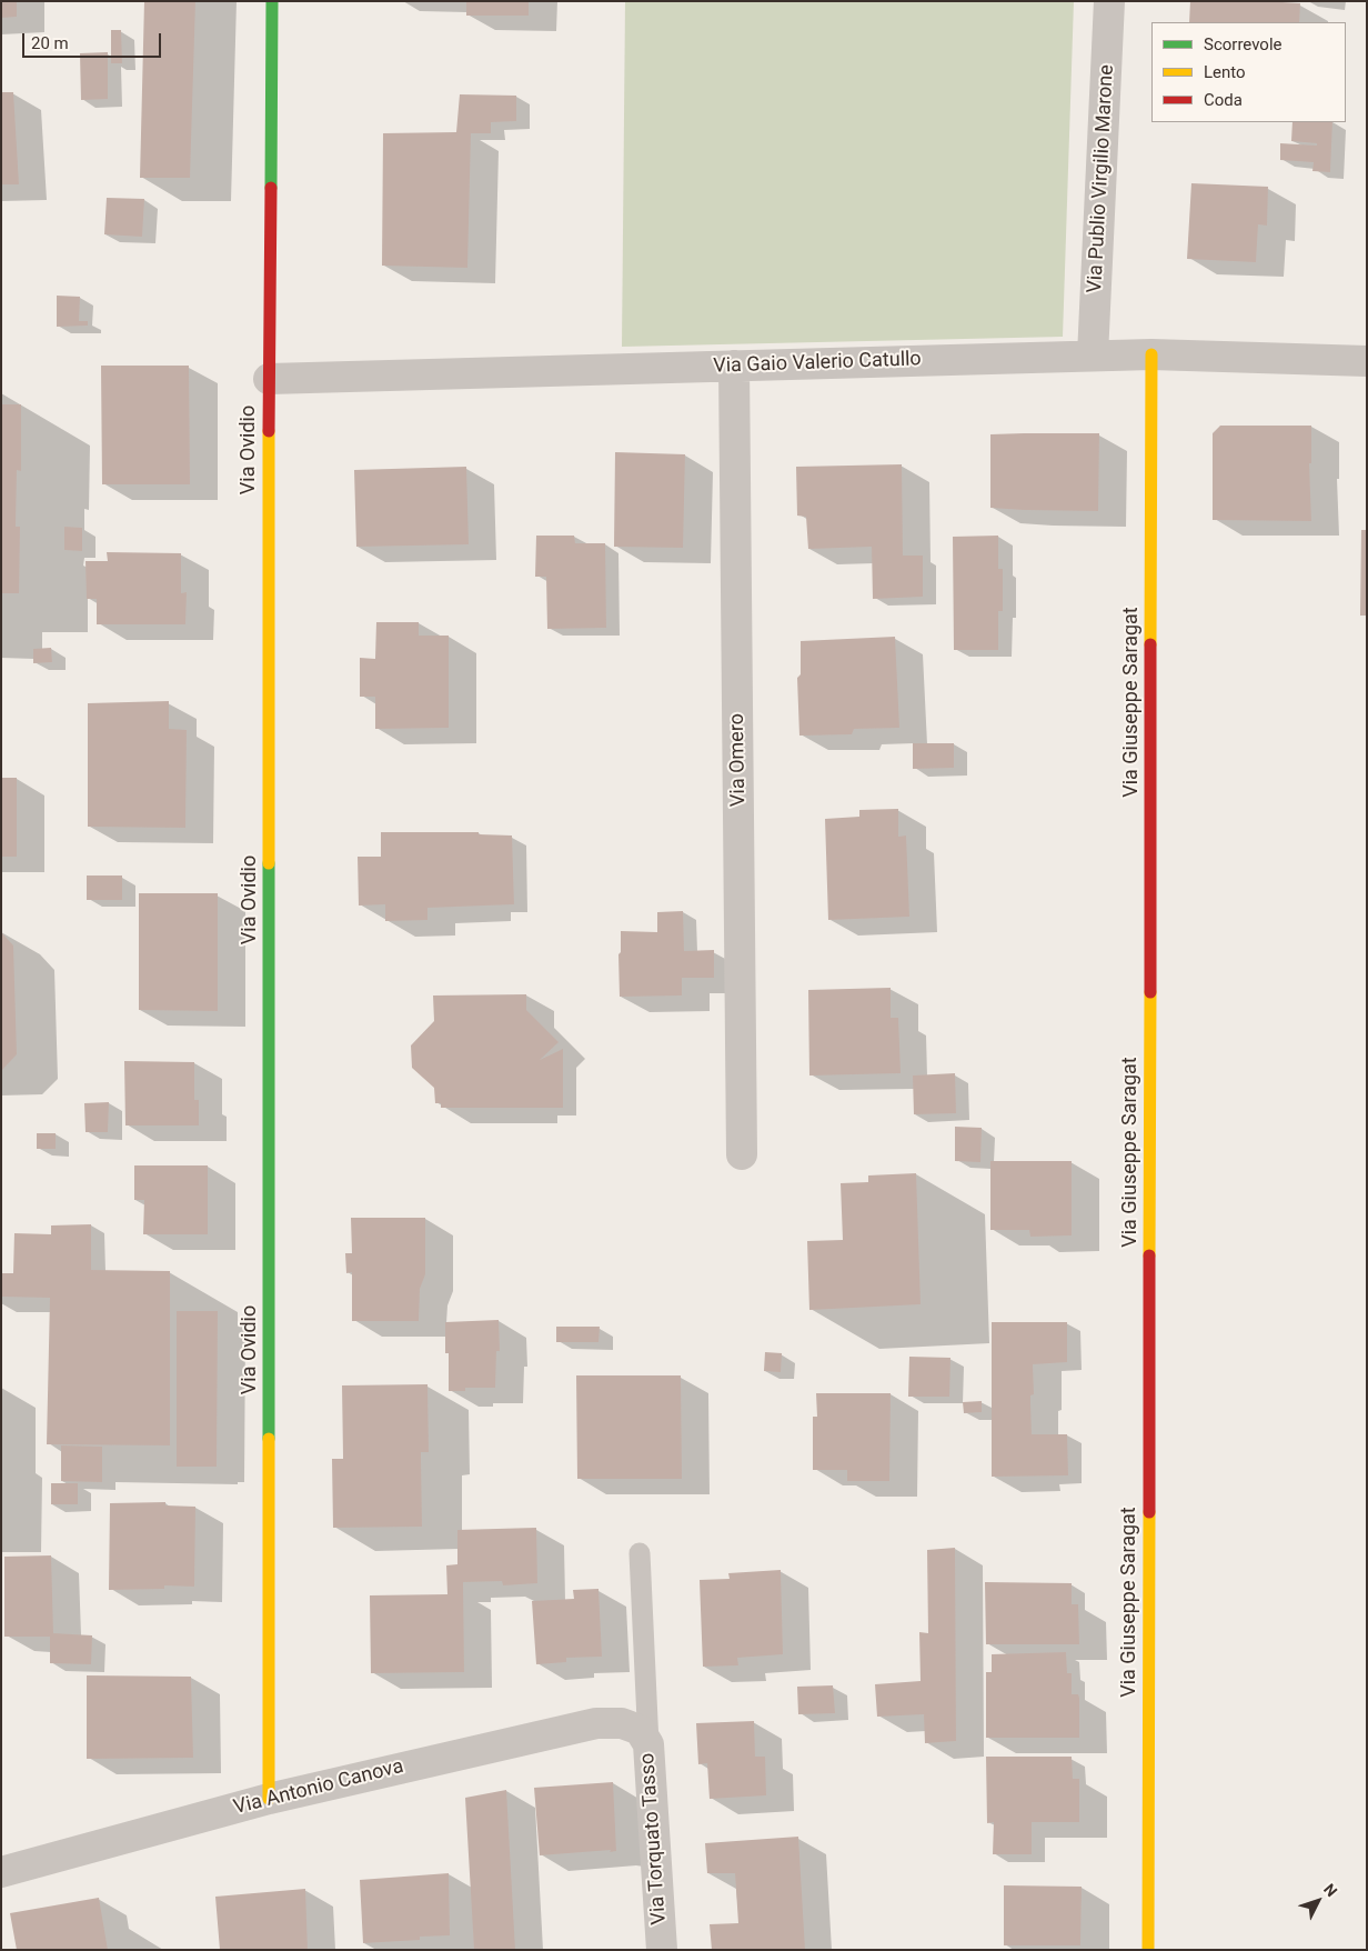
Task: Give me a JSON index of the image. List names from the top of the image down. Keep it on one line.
{"streets":{"street":["Via Publio Virgilio Marone","Via Gaio Valerio Catullo","Via Ovidio","Via Giuseppe Saragat","Via Omero","Via Antonio Canova","Via Torquato Tasso"]},"crossings":[["Via Publio Virgilio Marone","Via Gaio Valerio Catullo"],["Via Gaio Valerio Catullo","Via Ovidio"],["Via Gaio Valerio Catullo","Via Giuseppe Saragat"],["Via Gaio Valerio Catullo","Via Omero"],["Via Ovidio","Via Antonio Canova"],["Via Antonio Canova","Via Torquato Tasso"]],"legend":["Scorrevole","Lento","Coda"],"scale_bar":"20 m","north":"top right"}
